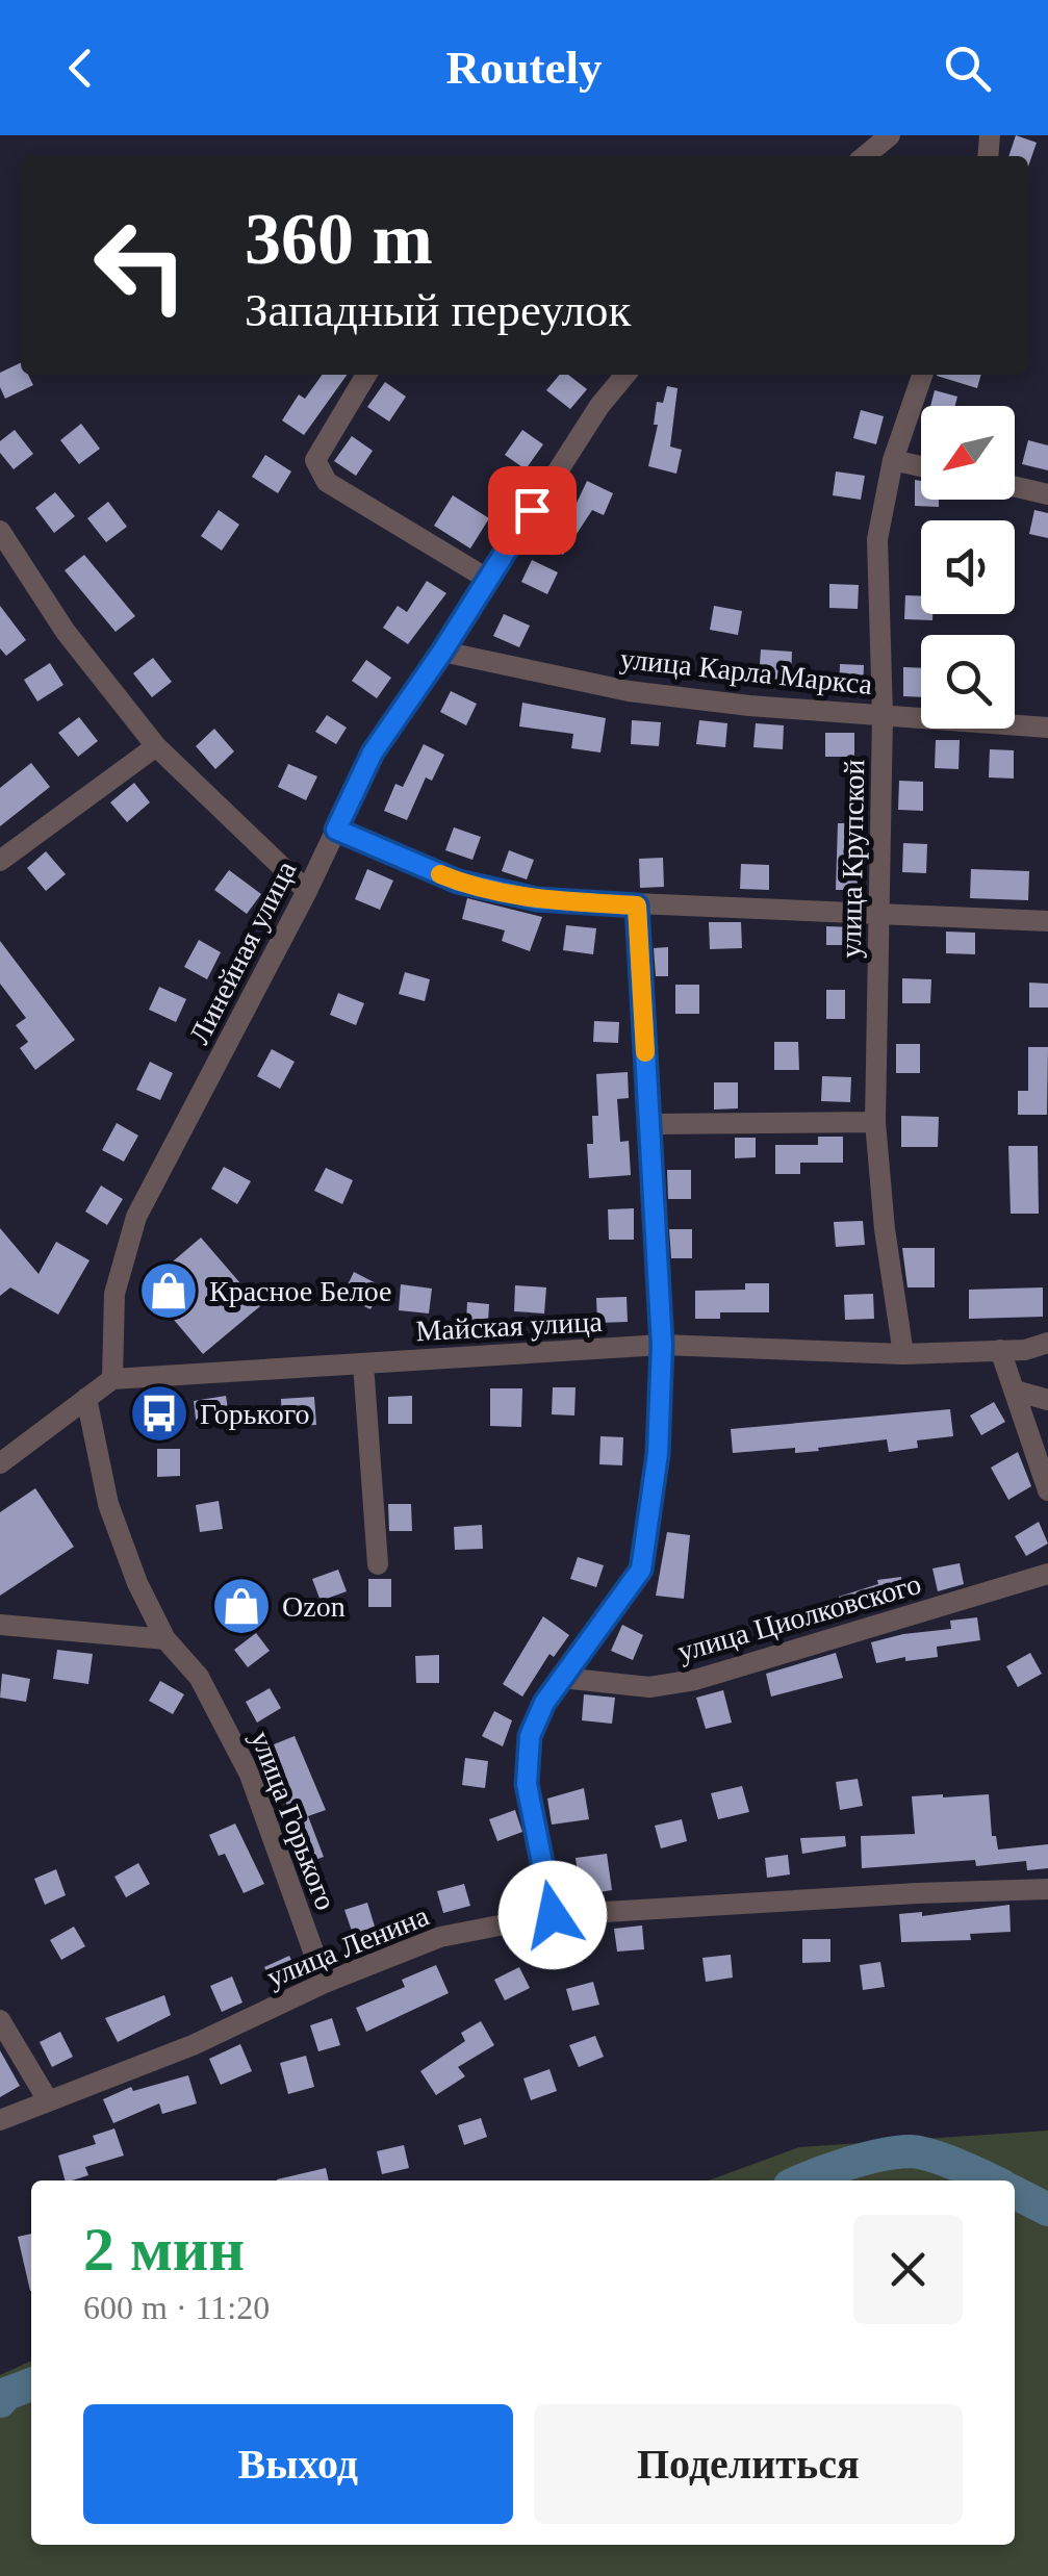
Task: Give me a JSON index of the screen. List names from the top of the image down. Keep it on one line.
{"streets":{"street":["улица Карла Маркса","улица Крупской","Линейная улица","Майская улица","улица Циолковского","улица Горького","улица Ленина"]},"crossings":[["улица Карла Маркса","улица Крупской"],["улица Карла Маркса","Линейная улица"],["улица Крупской","Майская улица"],["Линейная улица","Майская улица"],["улица Горького","улица Ленина"]],"places":{"shop":["Красное Белое","Ozon"],"bus stop":["Горького"]},"north":"bottom left","page":{"header":"Routely","turn":["360 m","Западный переулок"],"heading":["2 мин","600 m · 11:20"],"buttons":["Выход","Поделиться"]}}
